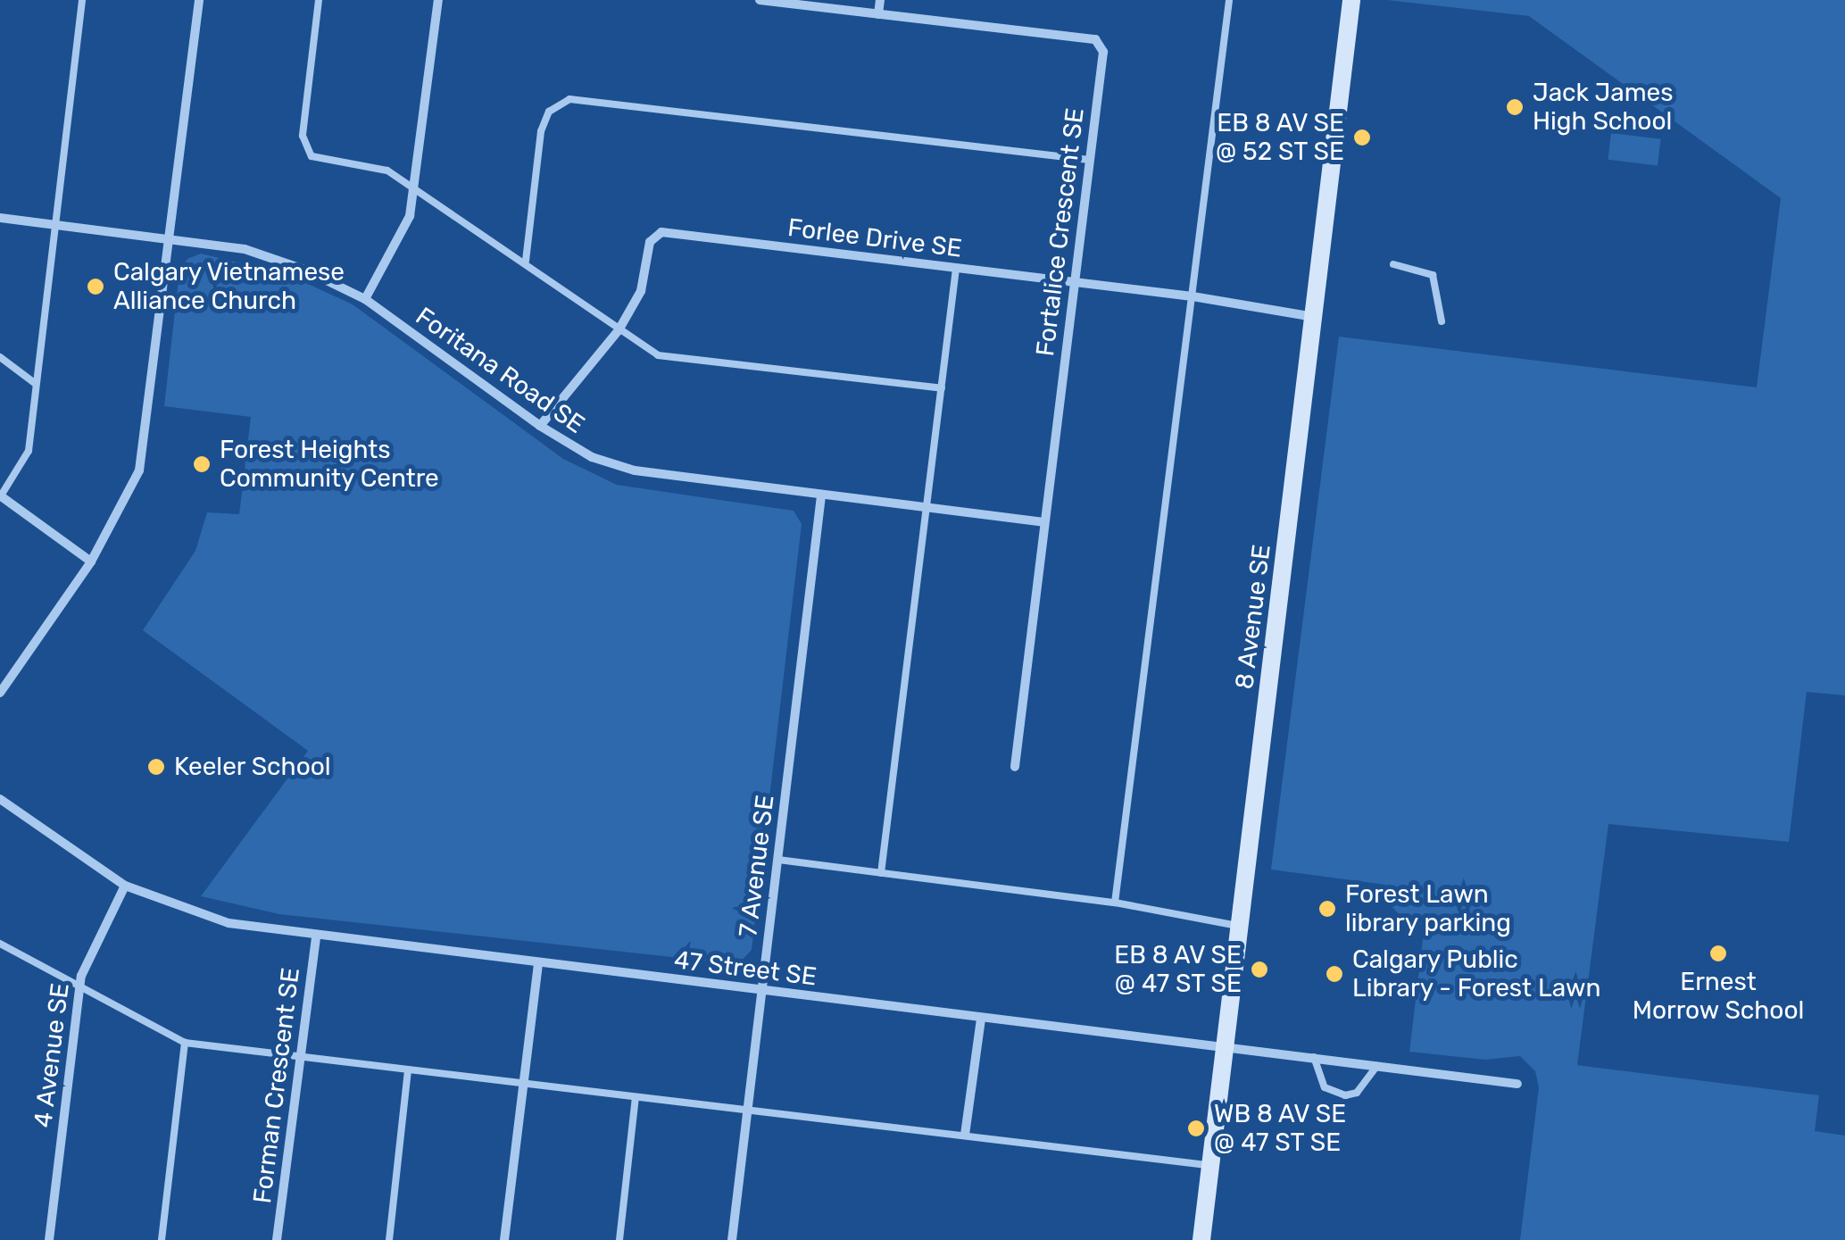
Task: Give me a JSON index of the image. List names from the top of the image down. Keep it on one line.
{"streets":{"street":["Fortalice Crescent SE","Forlee Drive SE","Foritana Road SE","8 Avenue SE","7 Avenue SE","47 Street SE","4 Avenue SE","Forman Crescent SE"]},"crossings":[["Fortalice Crescent SE","Forlee Drive SE"],["Fortalice Crescent SE","Foritana Road SE"],["Forlee Drive SE","Foritana Road SE"],["Forlee Drive SE","8 Avenue SE"],["Foritana Road SE","7 Avenue SE"],["8 Avenue SE","47 Street SE"],["7 Avenue SE","47 Street SE"],["47 Street SE","4 Avenue SE"],["47 Street SE","Forman Crescent SE"]],"places":["Jack James High School","EB 8 AV SE @ 52 ST SE","Calgary Vietnamese Alliance Church","Forest Heights Community Centre","Keeler School","Forest Lawn library parking","Ernest Morrow School","EB 8 AV SE @ 47 ST SE","Calgary Public Library - Forest Lawn","WB 8 AV SE @ 47 ST SE"]}
